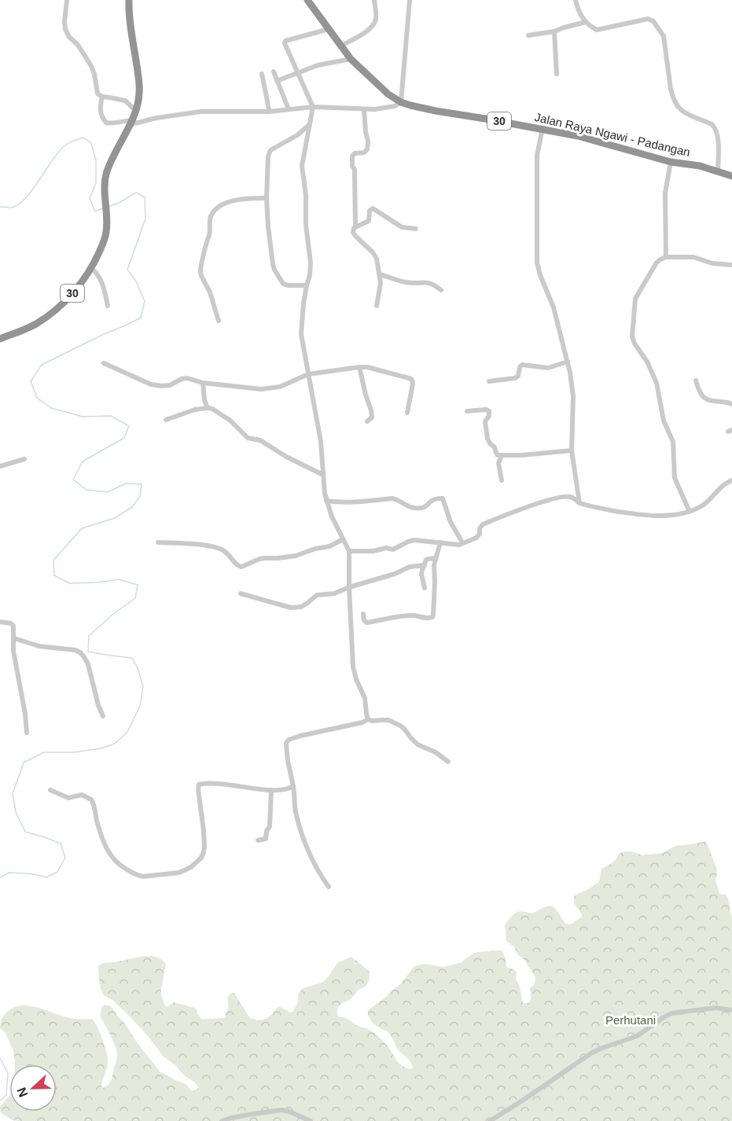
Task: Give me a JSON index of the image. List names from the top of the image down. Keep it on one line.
{"streets":{"highway":["30","Jalan Raya Ngawi - Padangan"]},"parks":["Perhutani"],"north":"left"}
